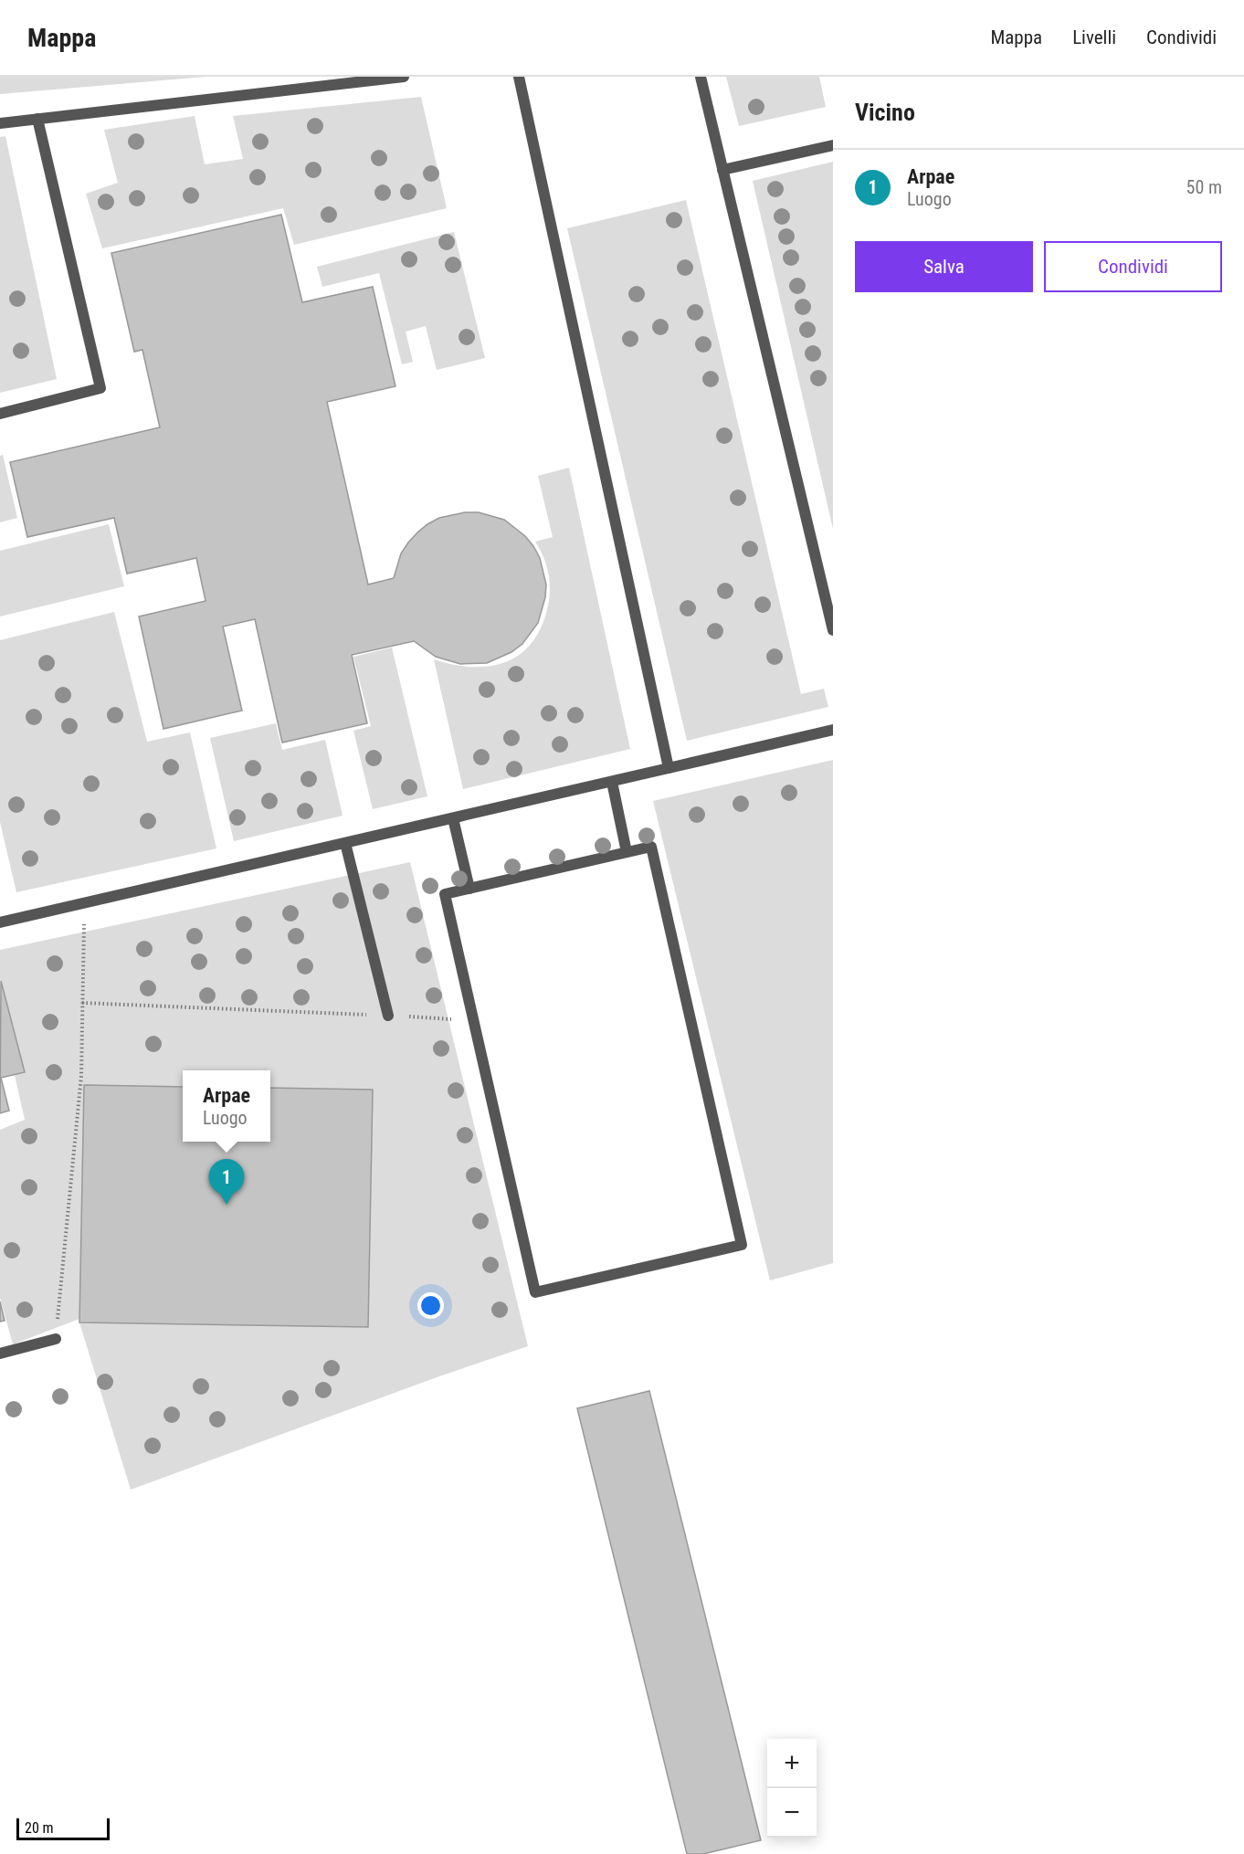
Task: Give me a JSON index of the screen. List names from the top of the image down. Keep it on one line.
{"scale_bar":"20 m","page":{"header":"Mappa","nav":["Mappa","Livelli","Condividi"],"heading":"Vicino","list":[{"mark":"1","name":"Arpae","note":"Luogo","value":"50 m"}],"buttons":["Salva","Condividi"],"popup":["Arpae","Luogo"],"pins":"1","map_buttons":["+","−"],"scale":"20 m"}}
